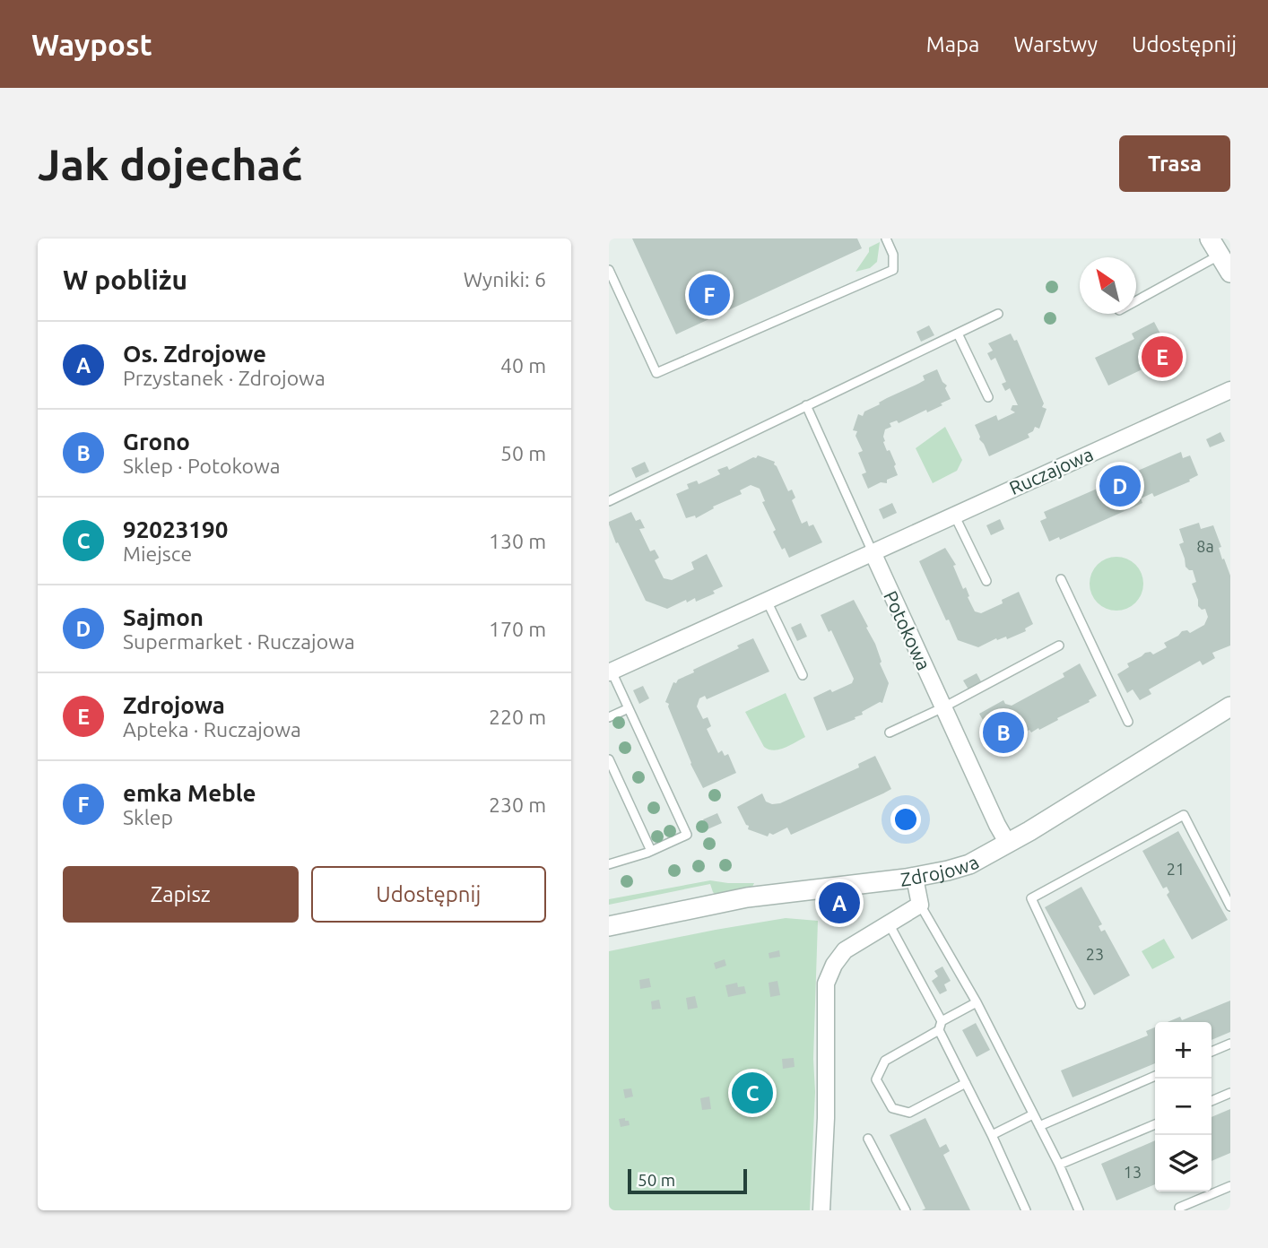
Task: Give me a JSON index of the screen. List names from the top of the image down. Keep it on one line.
{"streets":{"street":["Ruczajowa","Potokowa","Zdrojowa"]},"crossings":[["Ruczajowa","Potokowa"],["Potokowa","Zdrojowa"]],"house_numbers":["8a","21","23","13"],"scale_bar":"50 m","north":"top left","page":{"header":"Waypost","nav":["Mapa","Warstwy","Udostępnij"],"buttons":["Trasa",["Zapisz","Udostępnij"]],"title":"Jak dojechać","heading":["W pobliżu","Wyniki: 6"],"pins":["F","E","D","B","A","C"],"list":[{"mark":"A","name":"Os. Zdrojowe","note":"Przystanek · Zdrojowa","value":"40 m"},{"mark":"B","name":"Grono","note":"Sklep · Potokowa","value":"50 m"},{"mark":"C","name":"92023190","note":"Miejsce","value":"130 m"},{"mark":"D","name":"Sajmon","note":"Supermarket · Ruczajowa","value":"170 m"},{"mark":"E","name":"Zdrojowa","note":"Apteka · Ruczajowa","value":"220 m"},{"mark":"F","name":"emka Meble","note":"Sklep","value":"230 m"}],"map_buttons":["+","−"],"scale":"50 m"}}
